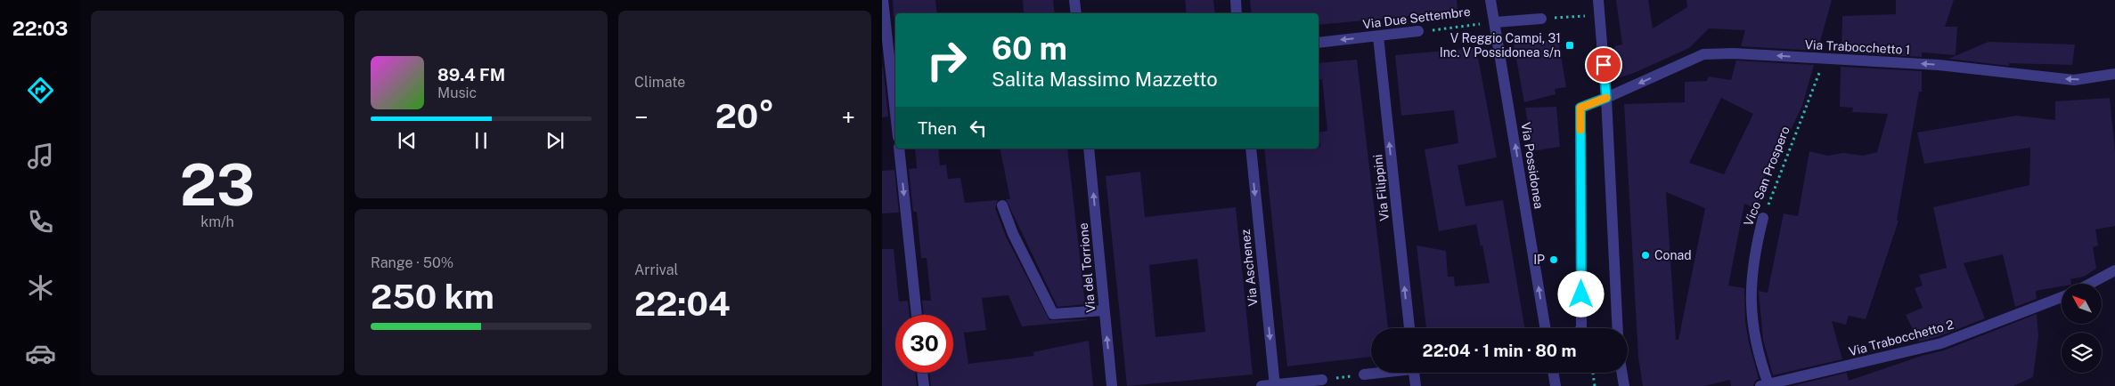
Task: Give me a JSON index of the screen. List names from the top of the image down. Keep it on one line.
{"streets":{"street":["Via Due Settembre","Via Trabocchetto 1","Via Possidonea","Vico San Prospero","Via Filippini","Via del Torrione","Via Aschenez","Via Trabocchetto 2"]},"crossings":[["Via Due Settembre","Via Possidonea"],["Via Due Settembre","Via Filippini"],["Via Trabocchetto 1","Vico San Prospero"],["Vico San Prospero","Via Trabocchetto 2"]],"one_way":["Via Trabocchetto 1","Via Filippini","Via del Torrione","Via Aschenez"],"places":{"transit":["V Reggio Campi, 31 Inc. V Possidonea s/n"],"other":["Conad","IP"]},"north":"top left","page":{"tabs":"22:03","tile":[["23","km/h"],"Climate",["Range · 50%","250 km"],["Arrival","22:04"]],"turn":["60 m","Salita Massimo Mazzetto"],"song":["89.4 FM","Music"],"heat":["−","20°","+"],"then":"Then","limit":"30","trip":"22:04 · 1 min · 80 m"}}
